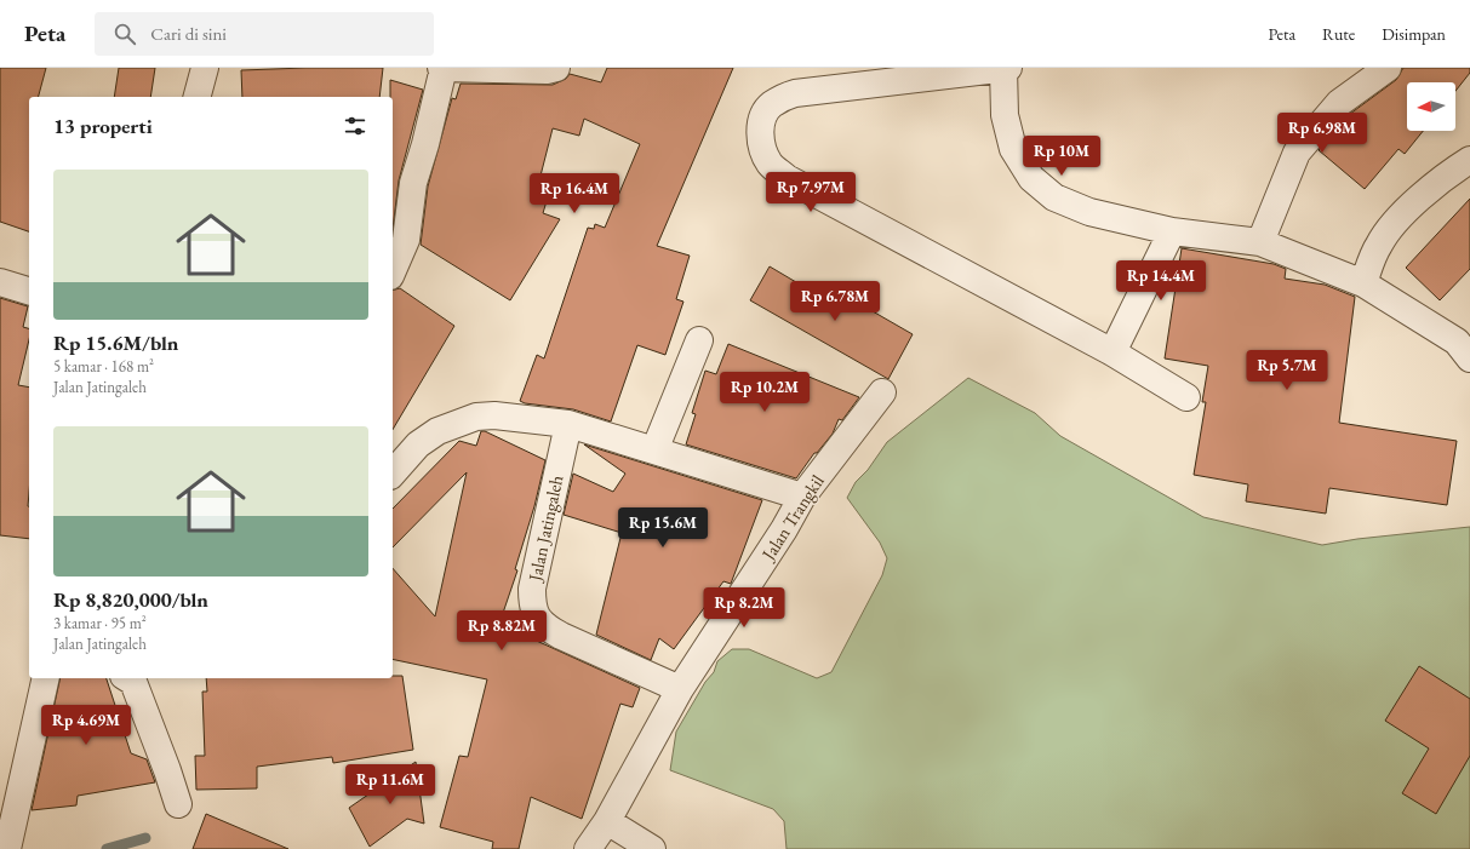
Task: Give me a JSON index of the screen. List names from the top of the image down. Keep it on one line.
{"streets":{"street":["Jalan Trangkil","Jalan Jatingaleh"]},"crossings":[["Jalan Trangkil","Jalan Jatingaleh"]],"north":"left","page":{"header":"Peta","search":"Cari di sini","nav":["Peta","Rute","Disimpan"],"heading":"13 properti","price":["Rp 6.98M","Rp 10M","Rp 7.97M","Rp 16.4M","Rp 14.4M","Rp 6.78M","Rp 5.7M","Rp 10.2M","Rp 15.6M","Rp 8.2M","Rp 8.82M","Rp 4.69M","Rp 11.6M"],"list":[{"name":"Rp 15.6M/bln","note":"5 kamar · 168 m² · Jalan Jatingaleh"},{"name":"Rp 8,820,000/bln","note":"3 kamar · 95 m² · Jalan Jatingaleh"}]}}
